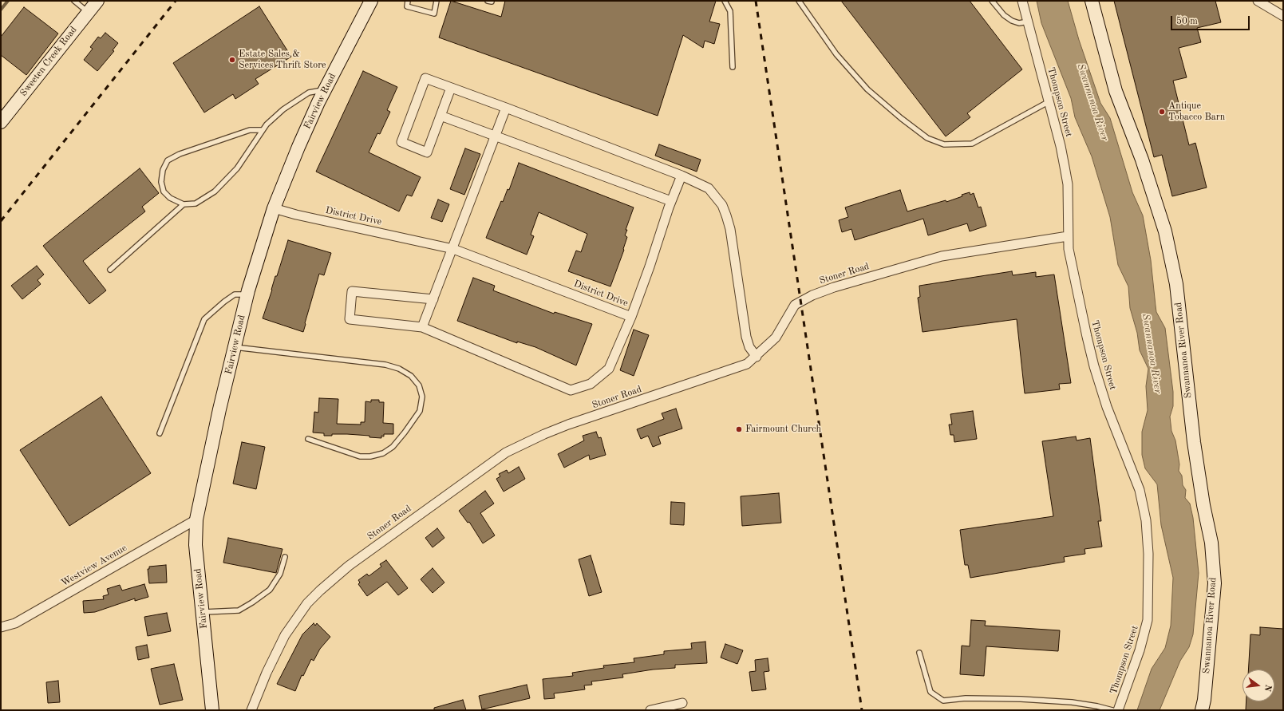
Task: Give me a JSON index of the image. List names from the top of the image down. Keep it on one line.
{"streets":{"main road":["Sweeten Creek Road","Fairview Road","Swannanoa River Road"],"street":["Thompson Street","District Drive","Stoner Road","Westview Avenue"]},"crossings":[["Fairview Road","District Drive"],["Fairview Road","Westview Avenue"],["Thompson Street","Stoner Road"]],"water":["Swannanoa River"],"places":["Estate Sales & Services Thrift Store","Antique Tobacco Barn","Fairmount Church"],"scale_bar":"50 m","north":"right"}
